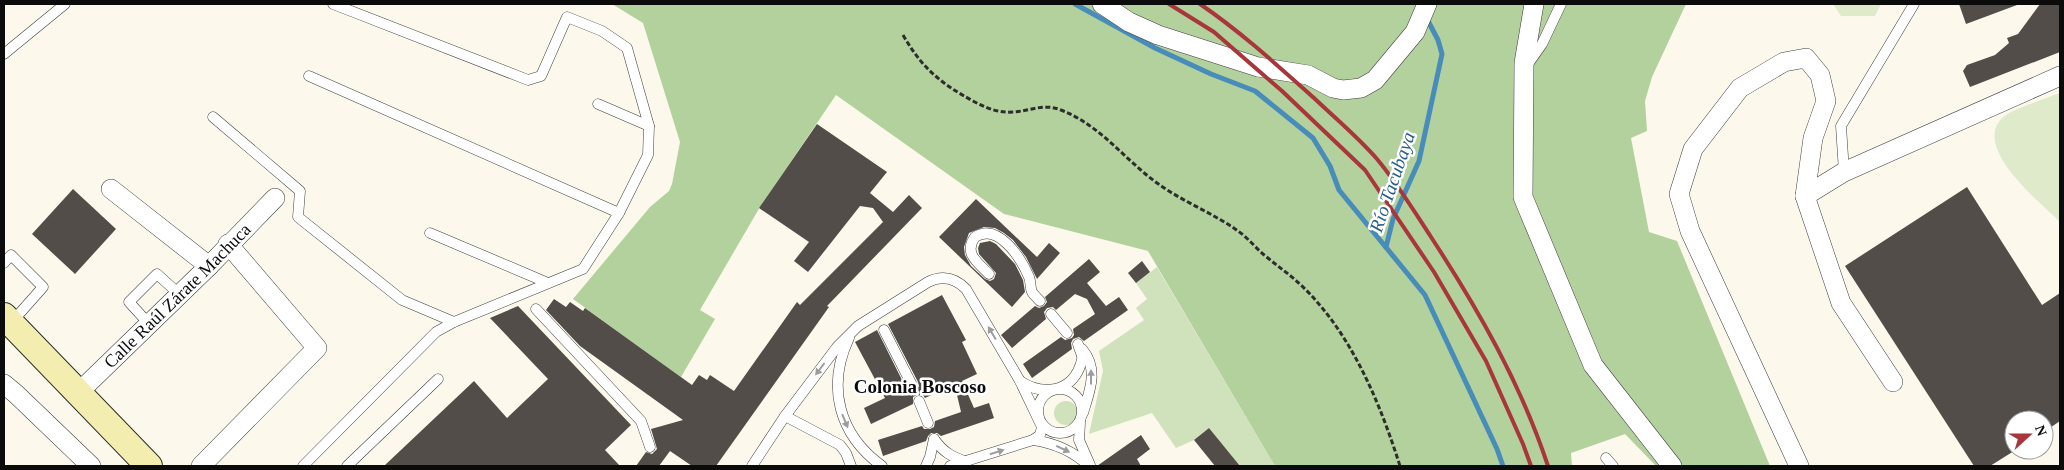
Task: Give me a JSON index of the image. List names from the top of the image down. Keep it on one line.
{"streets":{"street":["Calle Raúl Zárate Machuca"]},"districts":["Colonia Boscoso"],"water":["Río Tacubaya"],"north":"right"}
